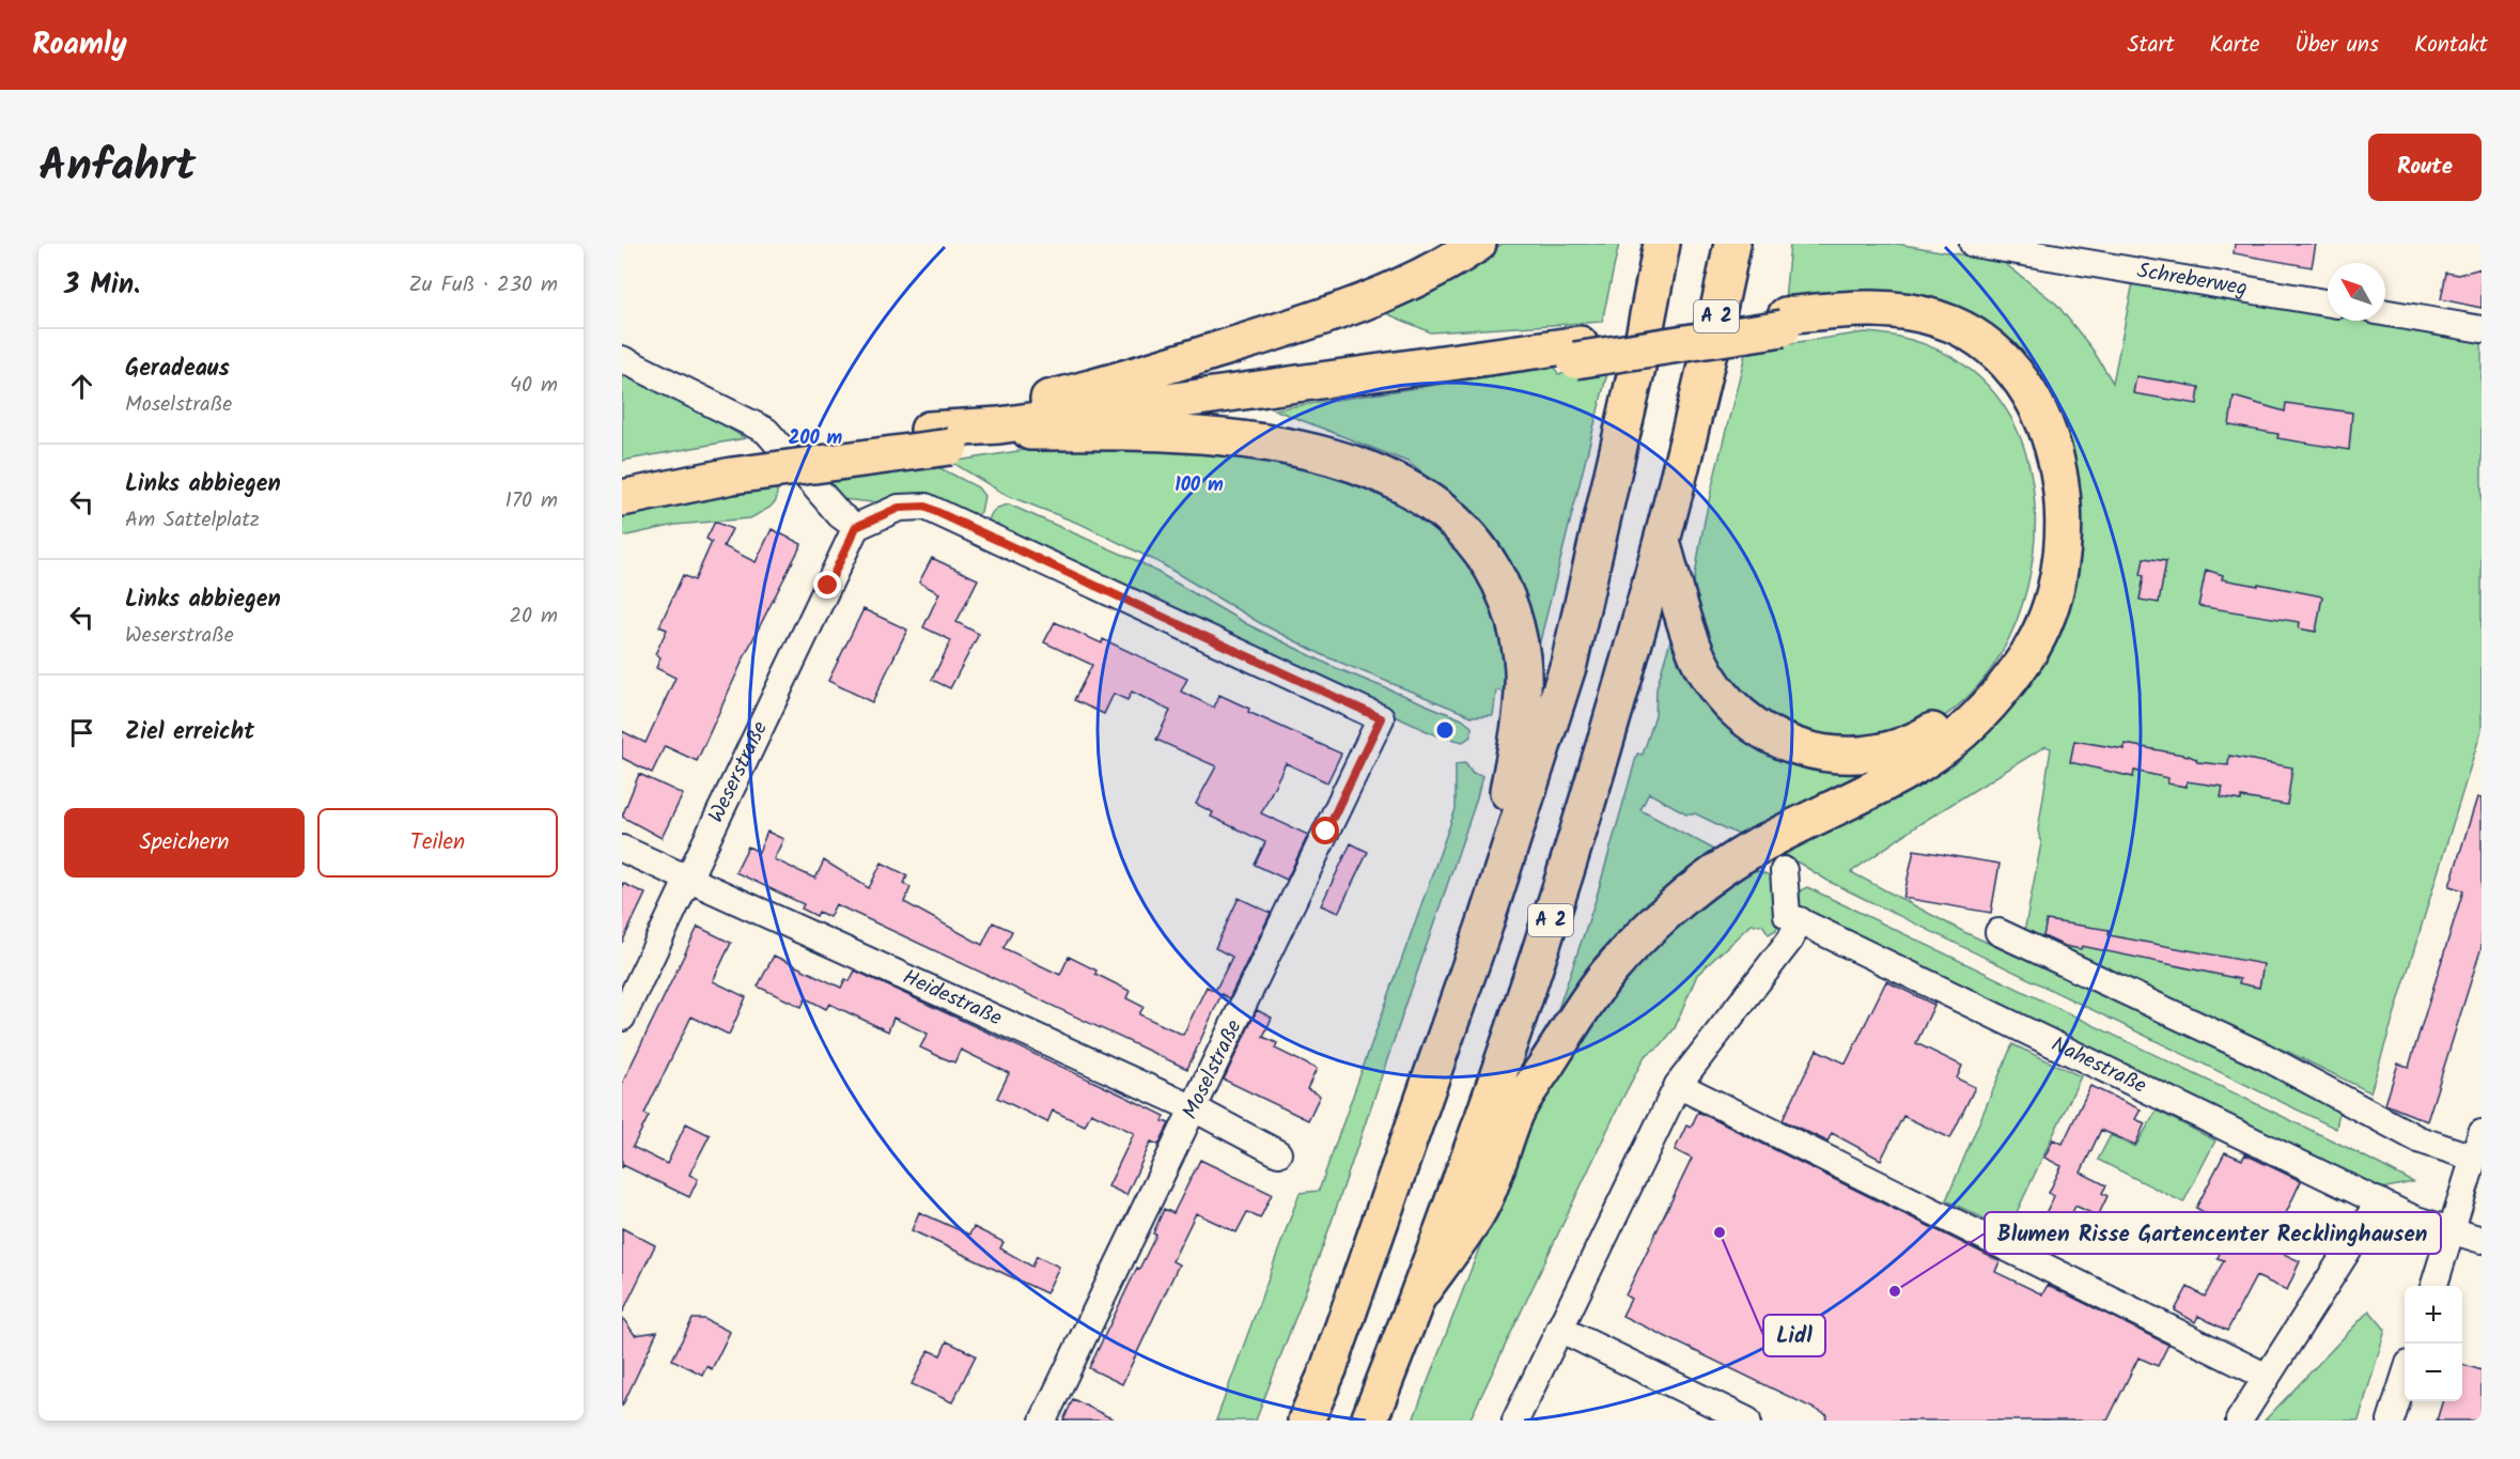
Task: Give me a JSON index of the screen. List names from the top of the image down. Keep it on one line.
{"streets":{"highway":["A 2"],"street":["Schreberweg","Weserstraße","Heidestraße","Nahestraße","Moselstraße"]},"crossings":[["Weserstraße","Heidestraße"],["Weserstraße","Moselstraße"],["Heidestraße","Moselstraße"]],"places":["Lidl","Blumen Risse Gartencenter Recklinghausen"],"north":"top left","page":{"header":"Roamly","nav":["Start","Karte","Über uns","Kontakt"],"title":"Anfahrt","buttons":["Route",["Speichern","Teilen"]],"heading":["3 Min.","Zu Fuß · 230 m"],"list":[["Geradeaus","Moselstraße","40 m"],["Links abbiegen","Am Sattelplatz","170 m"],["Links abbiegen","Weserstraße","20 m"],"Ziel erreicht"],"map_buttons":["+","−"]},"rings":["200 m","100 m"]}
